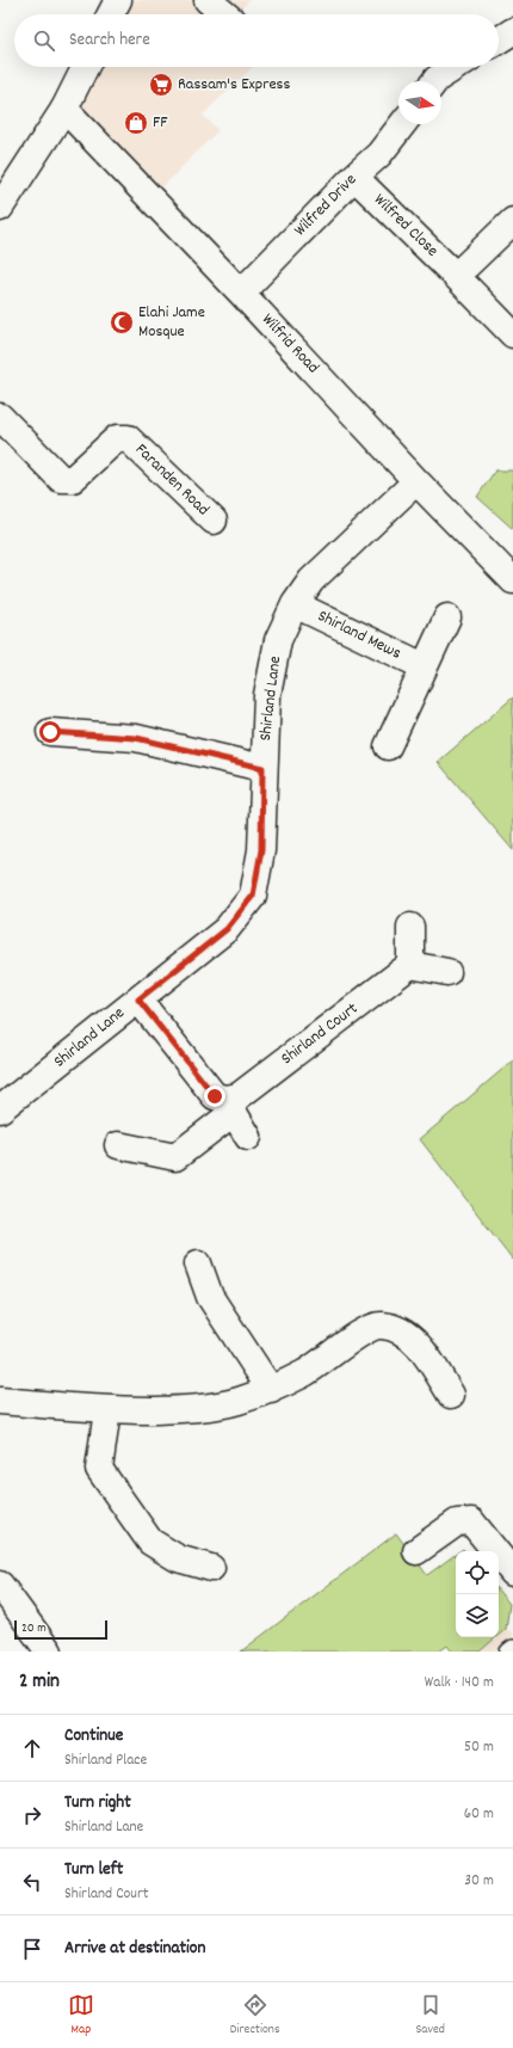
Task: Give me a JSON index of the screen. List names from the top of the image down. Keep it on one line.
{"streets":{"street":["Wilfred Drive","Wilfred Close","Wilfrid Road","Faranden Road","Shirland Mews","Shirland Lane","Shirland Court"]},"crossings":[["Wilfred Drive","Wilfred Close"],["Wilfred Drive","Wilfrid Road"],["Wilfrid Road","Shirland Lane"],["Shirland Mews","Shirland Lane"]],"places":{"supermarket":["Rassam's Express"],"shop":["FF"],"mosque":["Elahi Jame Mosque"]},"scale_bar":"20 m","north":"right","page":{"search":"Search here","scale":"20 m","heading":["2 min","Walk · 140 m"],"list":[["Continue","Shirland Place","50 m"],["Turn right","Shirland Lane","60 m"],["Turn left","Shirland Court","30 m"],"Arrive at destination"],"nav":["Map","Directions","Saved"]}}
